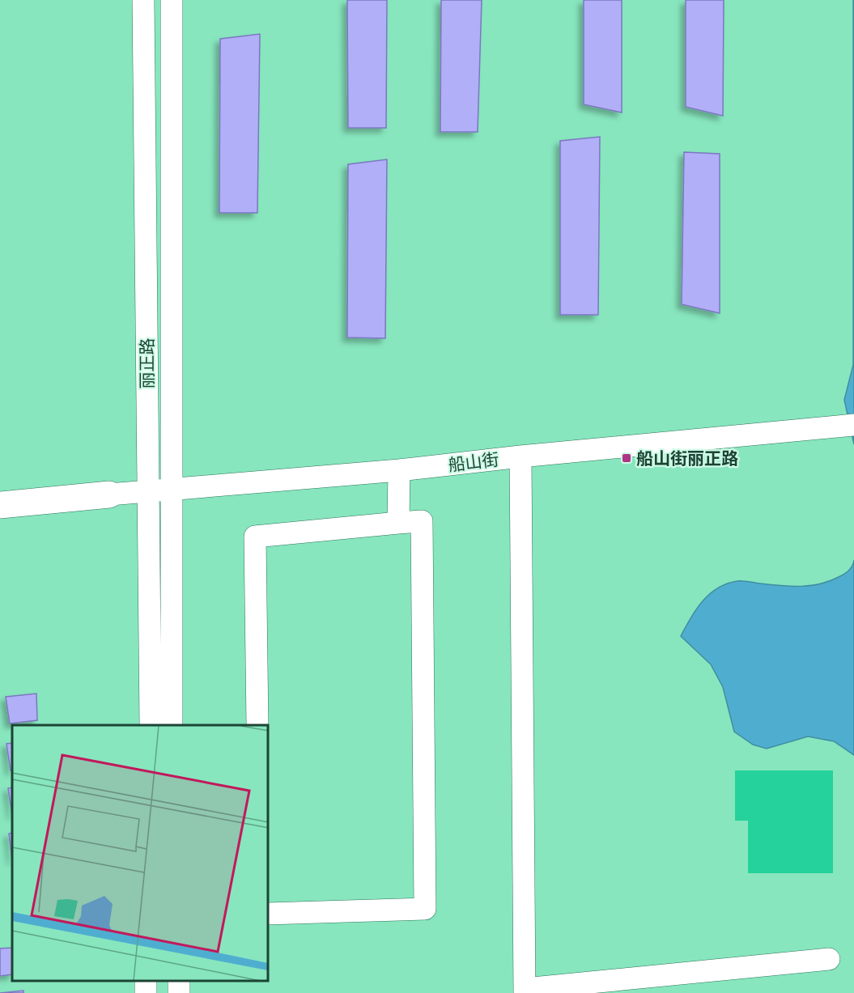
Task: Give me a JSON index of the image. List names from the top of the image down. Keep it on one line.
{"streets":{"street":["丽正路","船山街"]},"crossings":[["丽正路","船山街"]],"places":{"transit":["船山街丽正路"]}}
